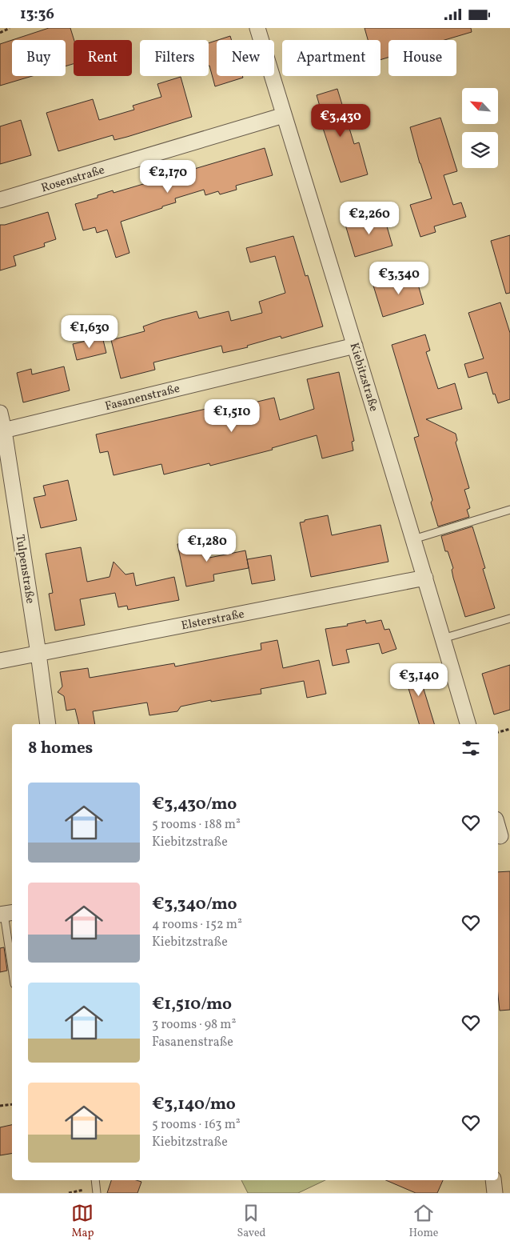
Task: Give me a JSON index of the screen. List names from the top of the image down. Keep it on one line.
{"streets":{"street":["Rosenstraße","Kiebitzstraße","Fasanenstraße","Tulpenstraße","Elsterstraße"]},"crossings":[["Rosenstraße","Kiebitzstraße"],["Kiebitzstraße","Fasanenstraße"],["Kiebitzstraße","Elsterstraße"],["Fasanenstraße","Tulpenstraße"],["Tulpenstraße","Elsterstraße"]],"north":"top left","page":{"status":"13:36","chip":["Buy","Rent","Filters","New","Apartment","House"],"price":["€3,430","€2,170","€2,260","€3,340","€1,630","€1,510","€1,280","€3,140"],"heading":"8 homes","list":[{"name":"€3,430/mo","note":"5 rooms · 188 m² · Kiebitzstraße"},{"name":"€3,340/mo","note":"4 rooms · 152 m² · Kiebitzstraße"},{"name":"€1,510/mo","note":"3 rooms · 98 m² · Fasanenstraße"},{"name":"€3,140/mo","note":"5 rooms · 163 m² · Kiebitzstraße"}],"tabs":["Map","Saved","Home"]}}
